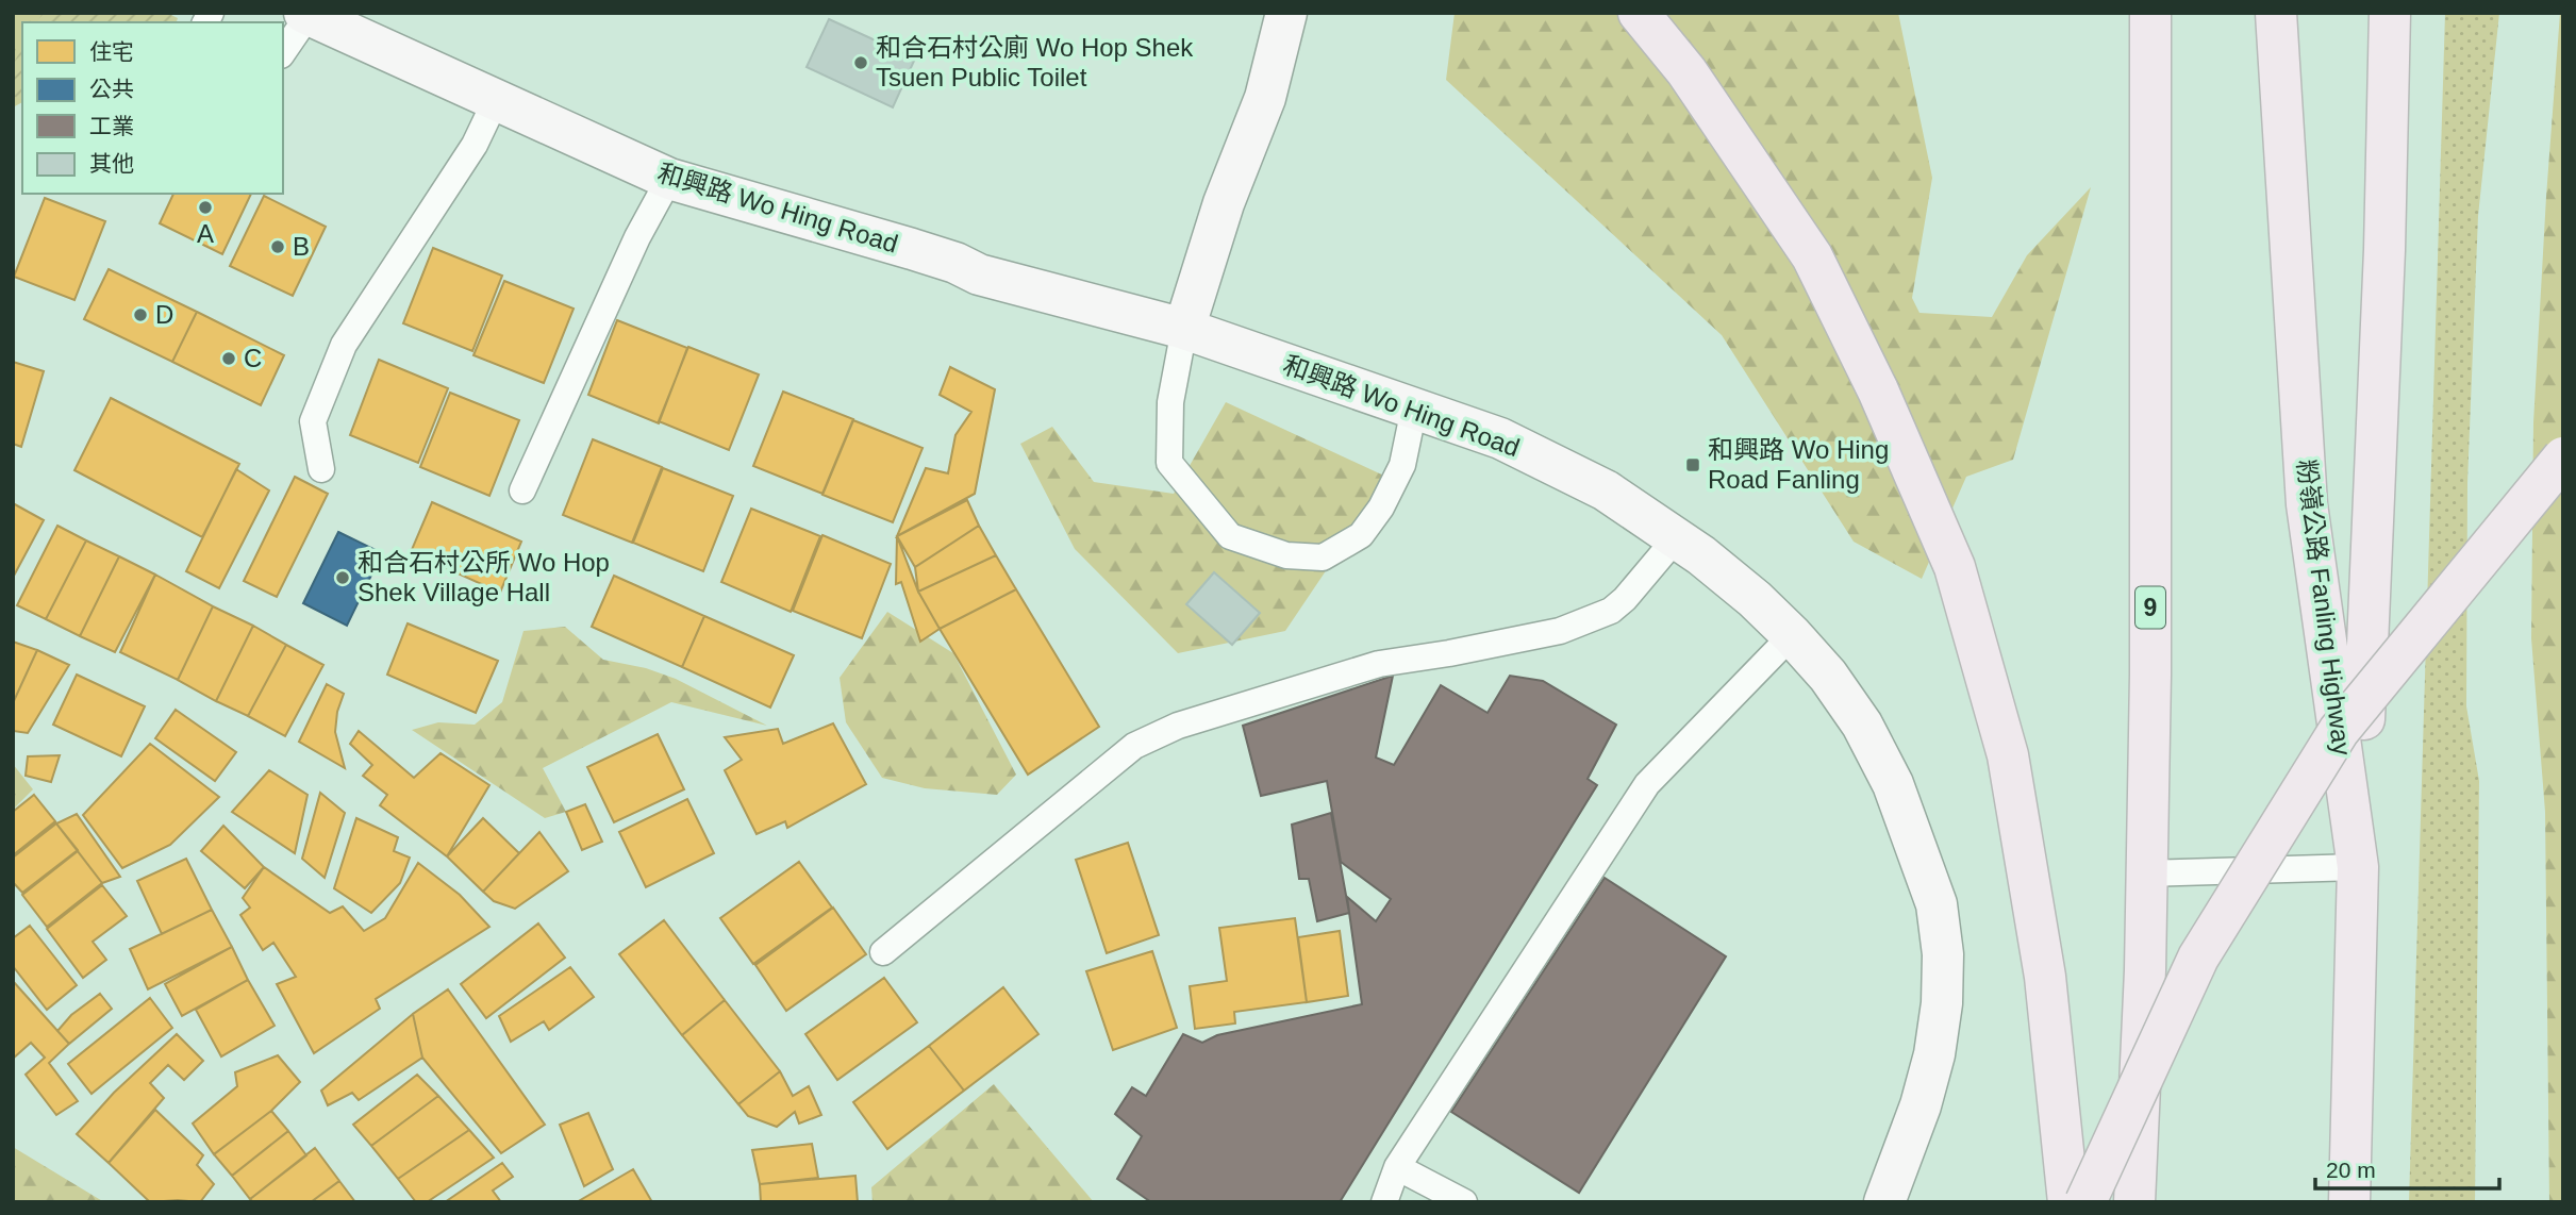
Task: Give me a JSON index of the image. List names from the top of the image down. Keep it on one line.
{"streets":{"highway":["9","粉嶺公路 Fanling Highway"],"main road":["和興路 Wo Hing Road"]},"places":{"other":["和合石村公廁 Wo Hop Shek Tsuen Public Toilet","A","B","D","C","和合石村公所 Wo Hop Shek Village Hall"],"transit":["和興路 Wo Hing Road Fanling"]},"legend":["住宅","公共","工業","其他"],"scale_bar":"20 m"}
